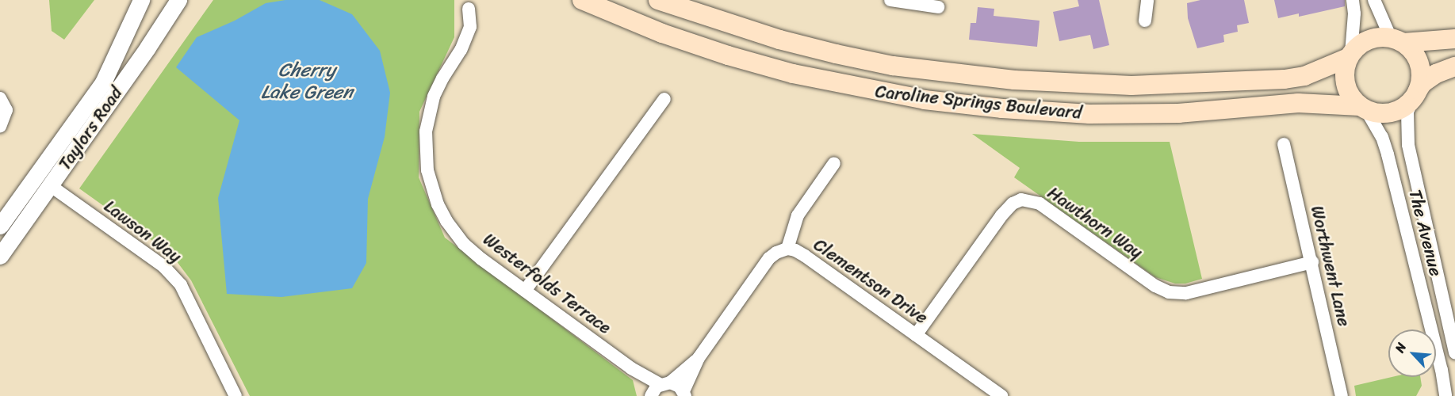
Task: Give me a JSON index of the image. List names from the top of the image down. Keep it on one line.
{"streets":{"main road":["Caroline Springs Boulevard"],"street":["Taylors Road","Hawthorn Way","Lawson Way","The Avenue","Worthwent Lane","Clementson Drive","Westerfolds Terrace"]},"crossings":[["Caroline Springs Boulevard","The Avenue"],["Taylors Road","Lawson Way"],["Hawthorn Way","Worthwent Lane"],["Hawthorn Way","Clementson Drive"],["Clementson Drive","Westerfolds Terrace"]],"water":["Cherry Lake Green"],"north":"top left"}
